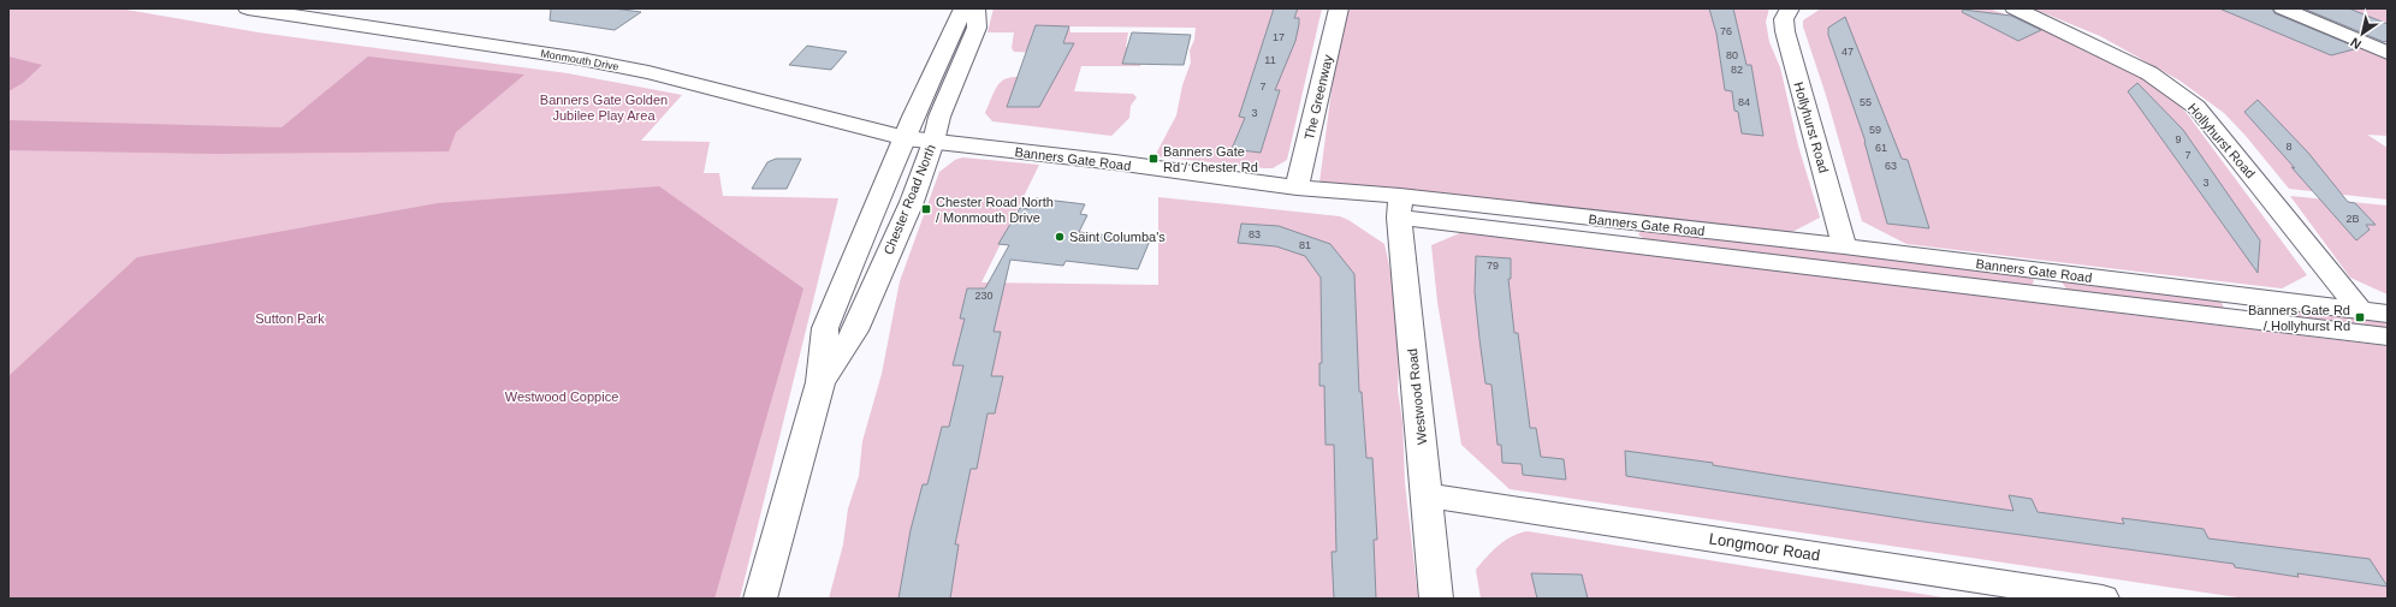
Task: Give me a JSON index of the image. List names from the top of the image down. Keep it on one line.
{"streets":{"main road":["Monmouth Drive","The Greenway","Hollyhurst Road","Banners Gate Road","Chester Road North","Westwood Road","Longmoor Road"]},"crossings":[["Monmouth Drive","Banners Gate Road"],["Monmouth Drive","Chester Road North"],["The Greenway","Banners Gate Road"],["Hollyhurst Road","Banners Gate Road"],["Banners Gate Road","Chester Road North"],["Banners Gate Road","Westwood Road"],["Westwood Road","Longmoor Road"]],"parks":["Banners Gate Golden Jubilee Play Area","Sutton Park","Westwood Coppice"],"places":{"transit":["Banners Gate Rd / Chester Rd","Chester Road North / Monmouth Drive","Banners Gate Rd / Hollyhurst Rd"],"other":["Saint Columba's"]},"house_numbers":["76","17","47","80","11","82","7","84","55","3","59","9","8","61","7","63","3","2B","83","81","79","230"],"north":"bottom left"}
